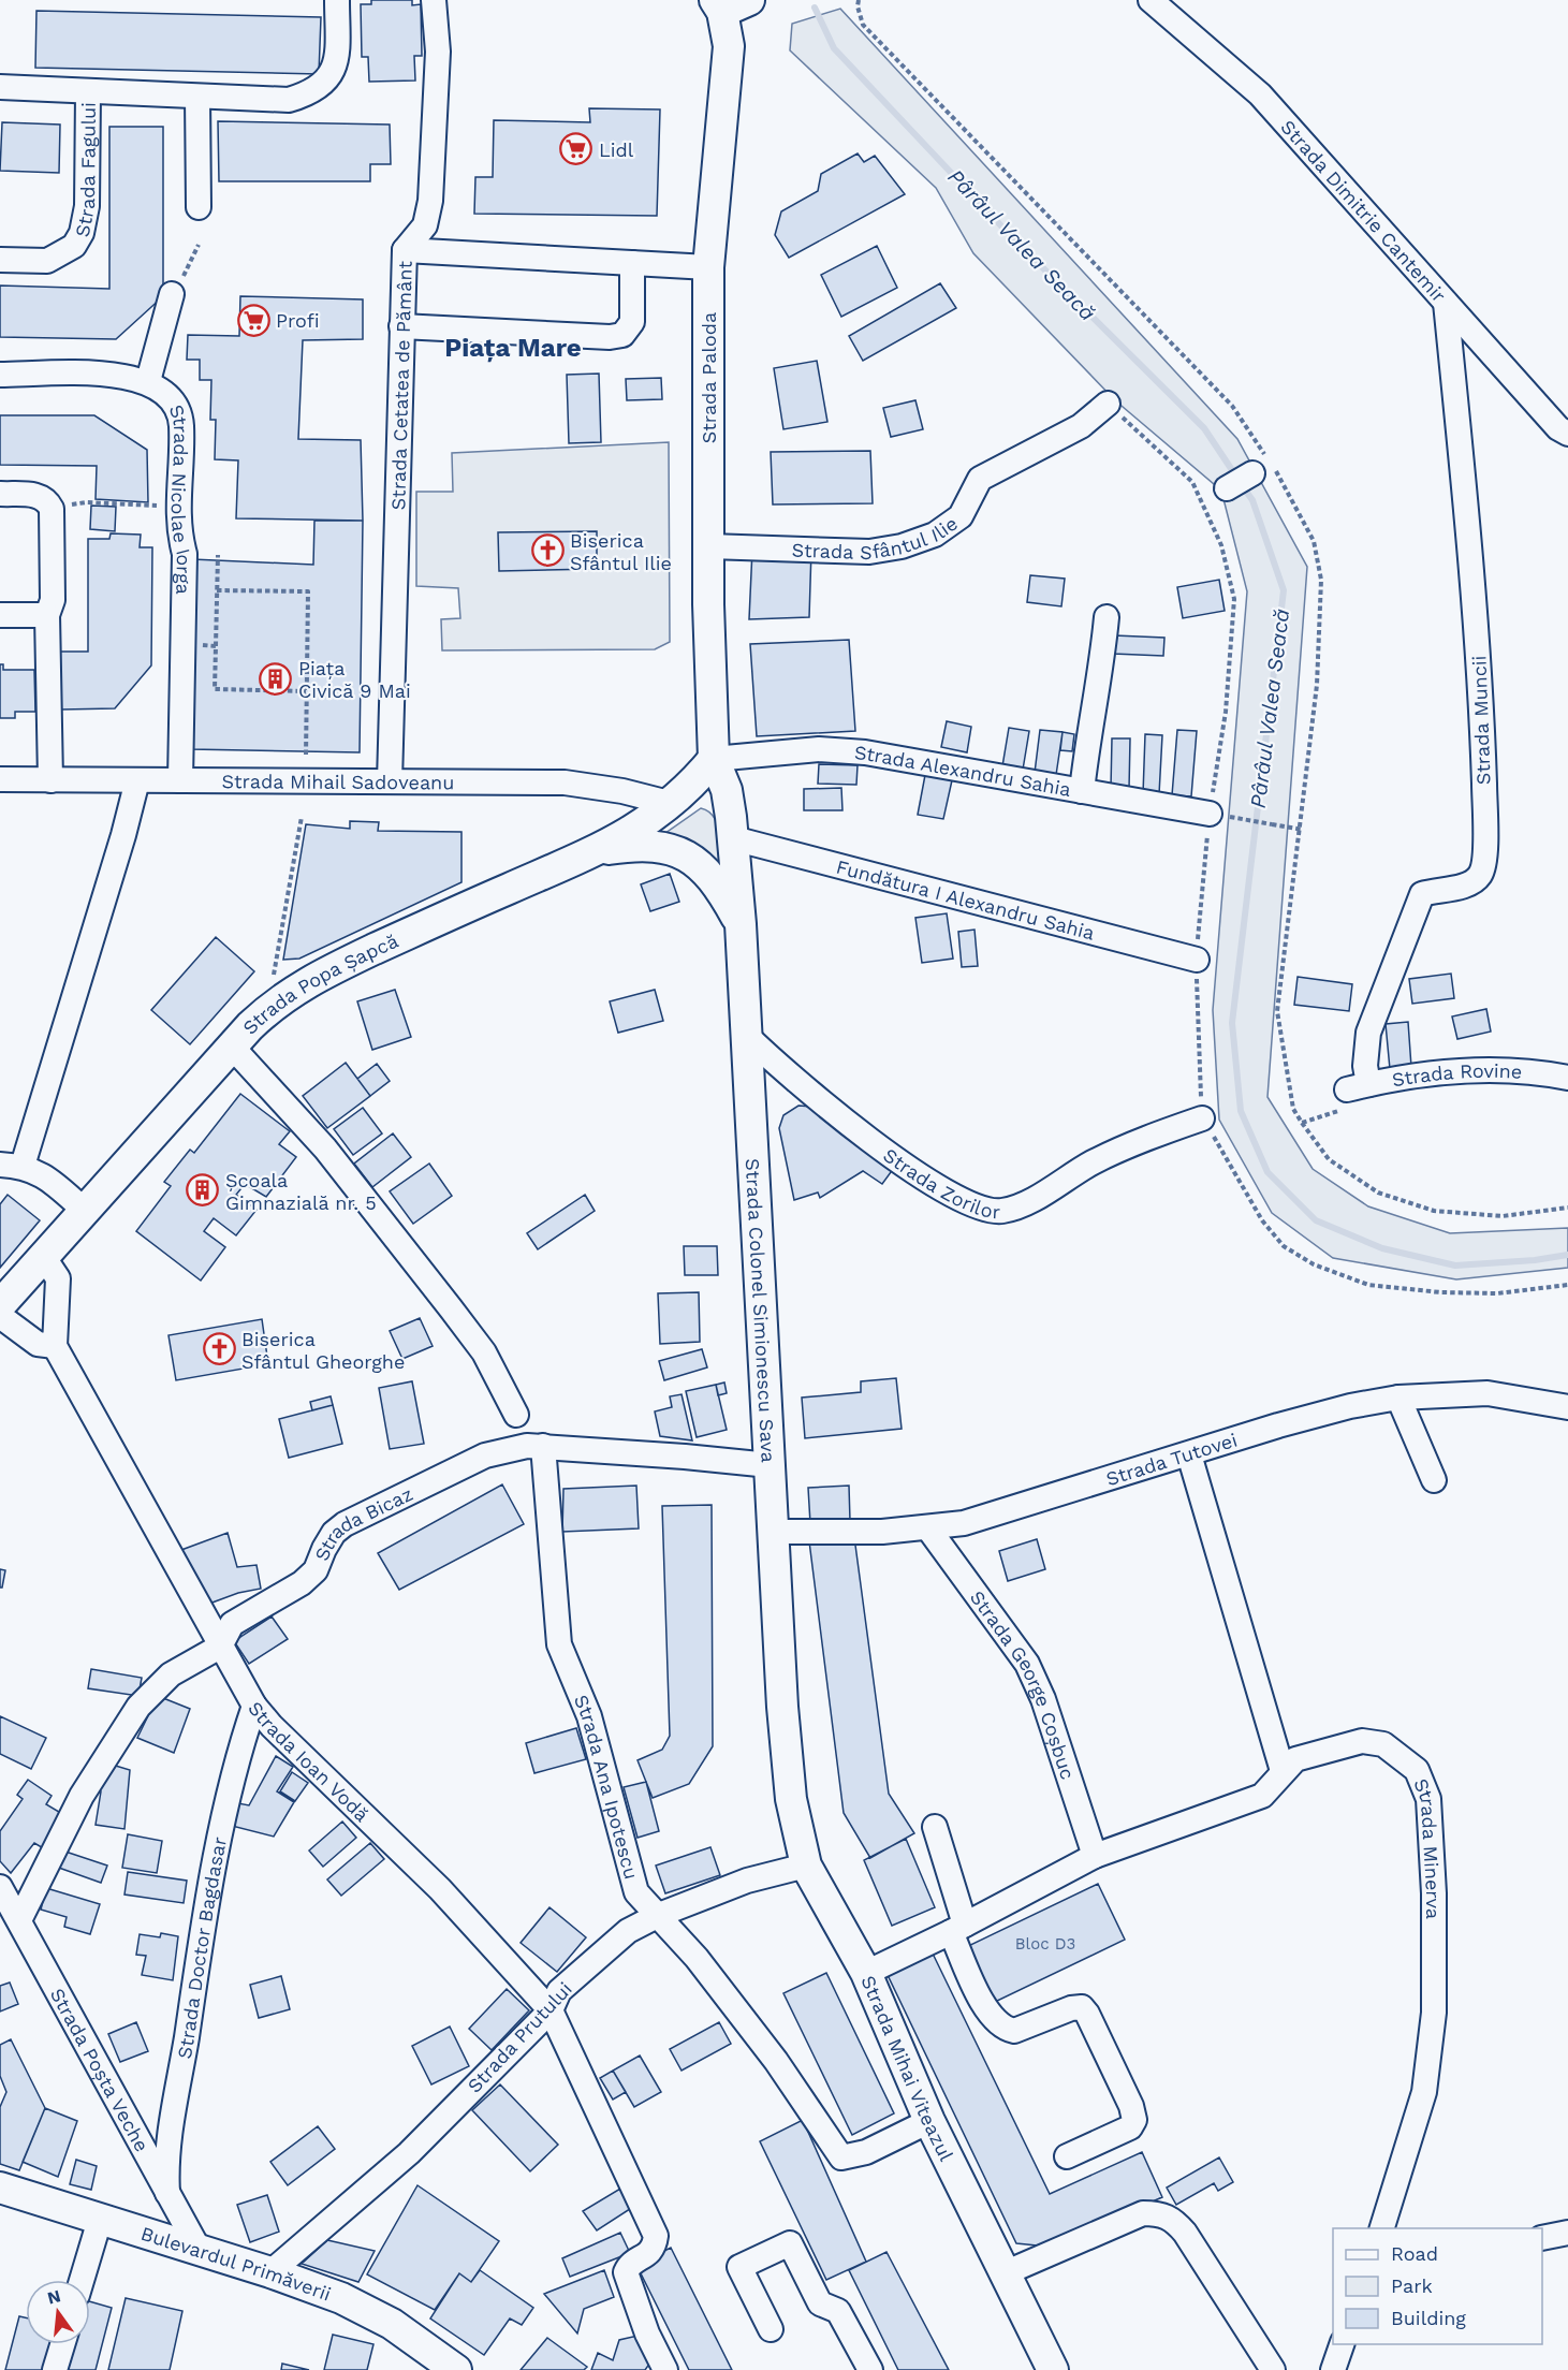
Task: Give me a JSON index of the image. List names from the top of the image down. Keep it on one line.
{"streets":{"main road":["Strada Paloda","Strada Popa Șapcă","Strada Colonel Simionescu Sava","Strada Mihai Viteazul","Bulevardul Primăverii"],"street":["Strada Fagului","Strada Dimitrie Cantemir","Strada Cetatea de Pământ","Strada Nicolae Iorga","Strada Sfântul Ilie","Strada Muncii","Strada Alexandru Sahia","Strada Mihail Sadoveanu","Fundătura I Alexandru Sahia","Strada Rovine","Strada Zorilor","Strada Tutovei","Strada Bicaz","Strada George Coșbuc","Strada Ioan Vodă","Strada Ana Ipotescu","Strada Minerva","Strada Doctor Bagdasar","Strada Prutului","Strada Poșta Veche"]},"crossings":[["Strada Dimitrie Cantemir","Strada Muncii"],["Strada Paloda","Strada Sfântul Ilie"],["Strada Paloda","Strada Alexandru Sahia"],["Strada Paloda","Strada Popa Șapcă"],["Strada Paloda","Strada Colonel Simionescu Sava"],["Strada Cetatea de Pământ","Strada Mihail Sadoveanu"],["Strada Nicolae Iorga","Strada Mihail Sadoveanu"],["Strada Muncii","Strada Rovine"],["Strada Alexandru Sahia","Strada Popa Șapcă"],["Strada Alexandru Sahia","Strada Colonel Simionescu Sava"],["Strada Mihail Sadoveanu","Strada Popa Șapcă"],["Fundătura I Alexandru Sahia","Strada Colonel Simionescu Sava"],["Strada Popa Șapcă","Strada Colonel Simionescu Sava"],["Strada Zorilor","Strada Colonel Simionescu Sava"],["Strada Colonel Simionescu Sava","Strada Tutovei"],["Strada Colonel Simionescu Sava","Strada Bicaz"],["Strada Colonel Simionescu Sava","Strada Prutului"],["Strada Colonel Simionescu Sava","Strada Mihai Viteazul"],["Strada Tutovei","Strada George Coșbuc"],["Strada Bicaz","Strada Ioan Vodă"],["Strada Bicaz","Strada Ana Ipotescu"],["Strada Bicaz","Strada Poșta Veche"],["Strada George Coșbuc","Strada Minerva"],["Strada Ioan Vodă","Strada Doctor Bagdasar"],["Strada Ioan Vodă","Strada Prutului"],["Strada Ana Ipotescu","Strada Prutului"],["Strada Ana Ipotescu","Strada Mihai Viteazul"],["Strada Minerva","Strada Mihai Viteazul"],["Strada Doctor Bagdasar","Strada Poșta Veche"],["Strada Prutului","Strada Mihai Viteazul"],["Strada Prutului","Bulevardul Primăverii"],["Strada Poșta Veche","Bulevardul Primăverii"]],"districts":["Piața Mare"],"water":["Pârâul Valea Seacă"],"places":{"supermarket":["Lidl","Profi"],"church":["Biserica Sfântul Ilie","Biserica Sfântul Gheorghe"],"building":["Piața Civică 9 Mai","Școala Gimnazială nr. 5"]},"house_numbers":["Bloc D3"],"legend":["Road","Park","Building"],"north":"top"}
